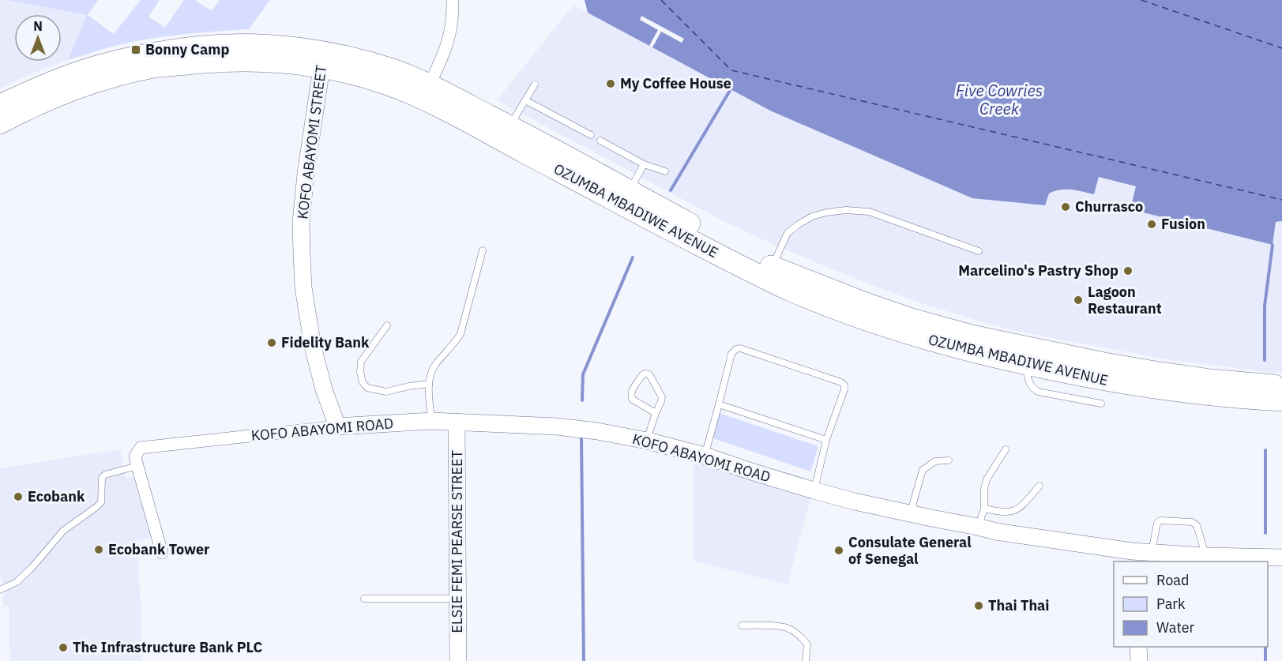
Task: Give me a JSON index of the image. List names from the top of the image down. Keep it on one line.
{"streets":{"highway":["OZUMBA MBADIWE AVENUE"],"street":["KOFO ABAYOMI STREET","KOFO ABAYOMI ROAD","ELSIE FEMI PEARSE STREET"]},"crossings":[["KOFO ABAYOMI STREET","OZUMBA MBADIWE AVENUE"],["KOFO ABAYOMI STREET","KOFO ABAYOMI ROAD"],["KOFO ABAYOMI ROAD","ELSIE FEMI PEARSE STREET"]],"water":["Five Cowries Creek"],"places":{"transit":["Bonny Camp"],"other":["My Coffee House","Churrasco","Fusion","Marcelino's Pastry Shop","Lagoon Restaurant","Fidelity Bank","Ecobank","Ecobank Tower","Consulate General of Senegal","Thai Thai","The Infrastructure Bank PLC"]},"legend":["Road","Park","Water"],"north":"top"}
